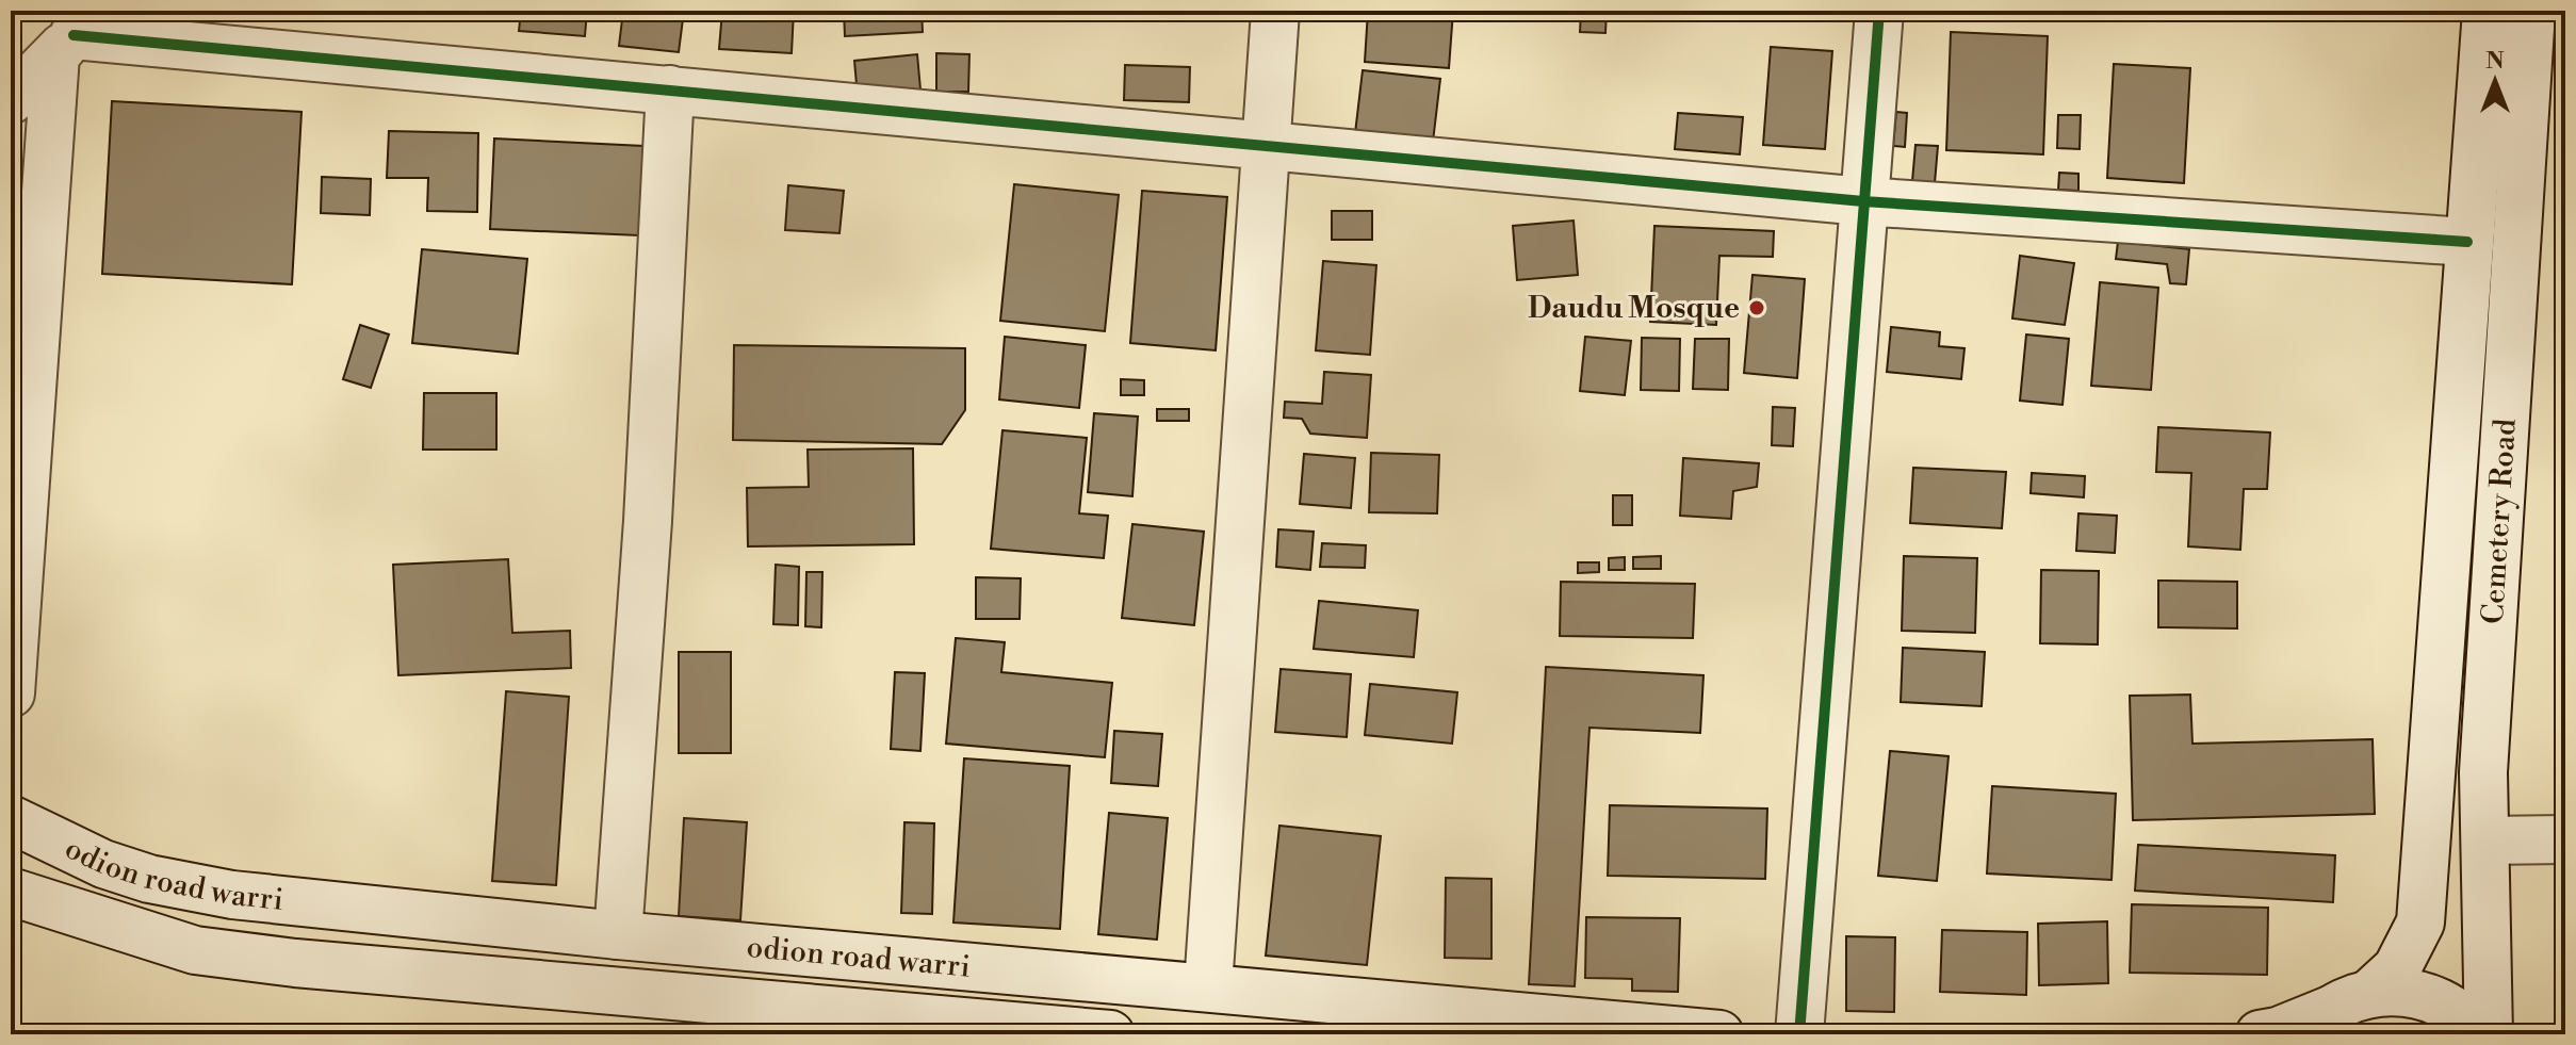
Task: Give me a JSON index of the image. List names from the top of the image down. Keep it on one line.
{"streets":{"street":["Cemetery Road","odion road warri"]},"places":["Daudu Mosque"],"north":"top"}
